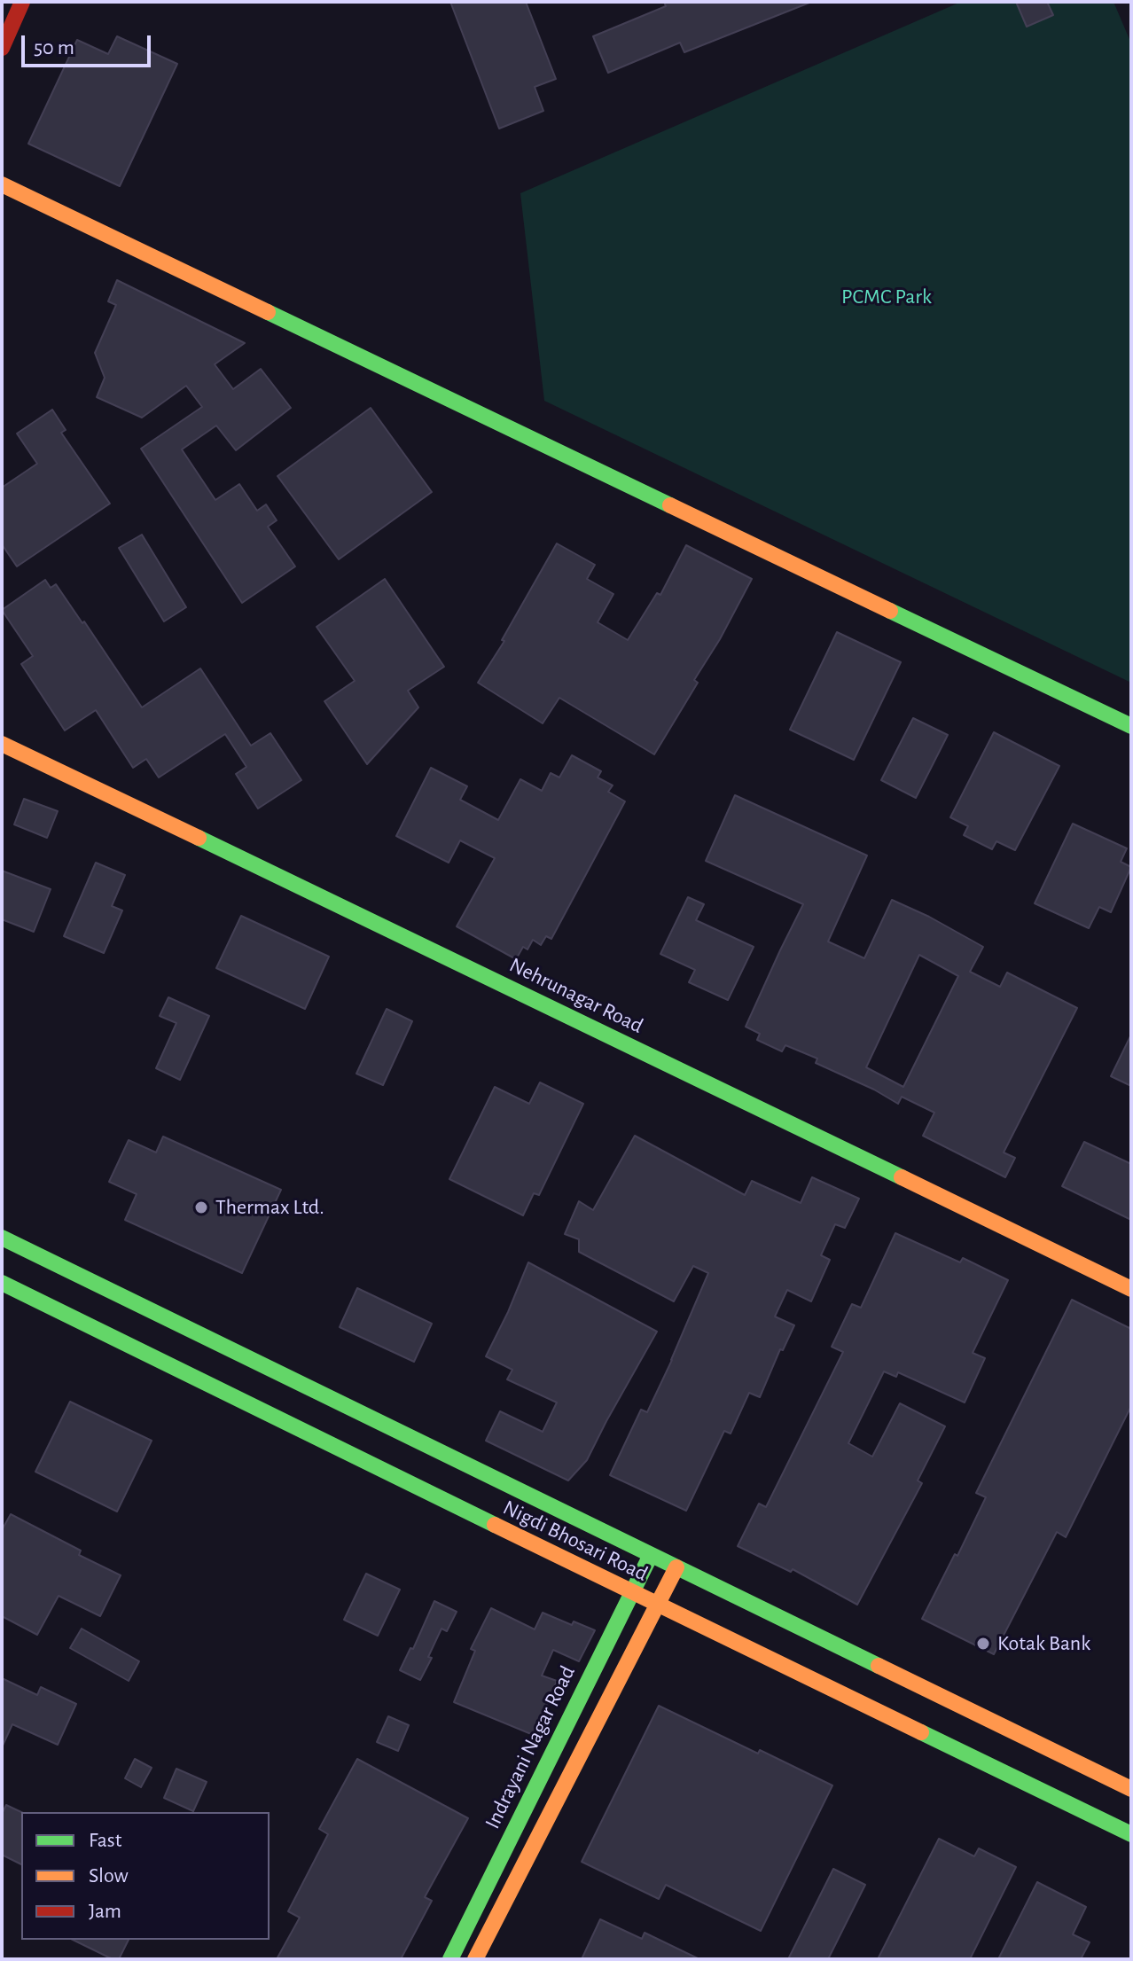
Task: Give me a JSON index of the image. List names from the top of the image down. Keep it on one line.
{"streets":{"main road":["Nehrunagar Road","Nigdi Bhosari Road","Indrayani Nagar Road"]},"crossings":[["Nigdi Bhosari Road","Indrayani Nagar Road"]],"parks":["PCMC Park"],"places":["Thermax Ltd.","Kotak Bank"],"legend":["Fast","Slow","Jam"],"scale_bar":"50 m"}
